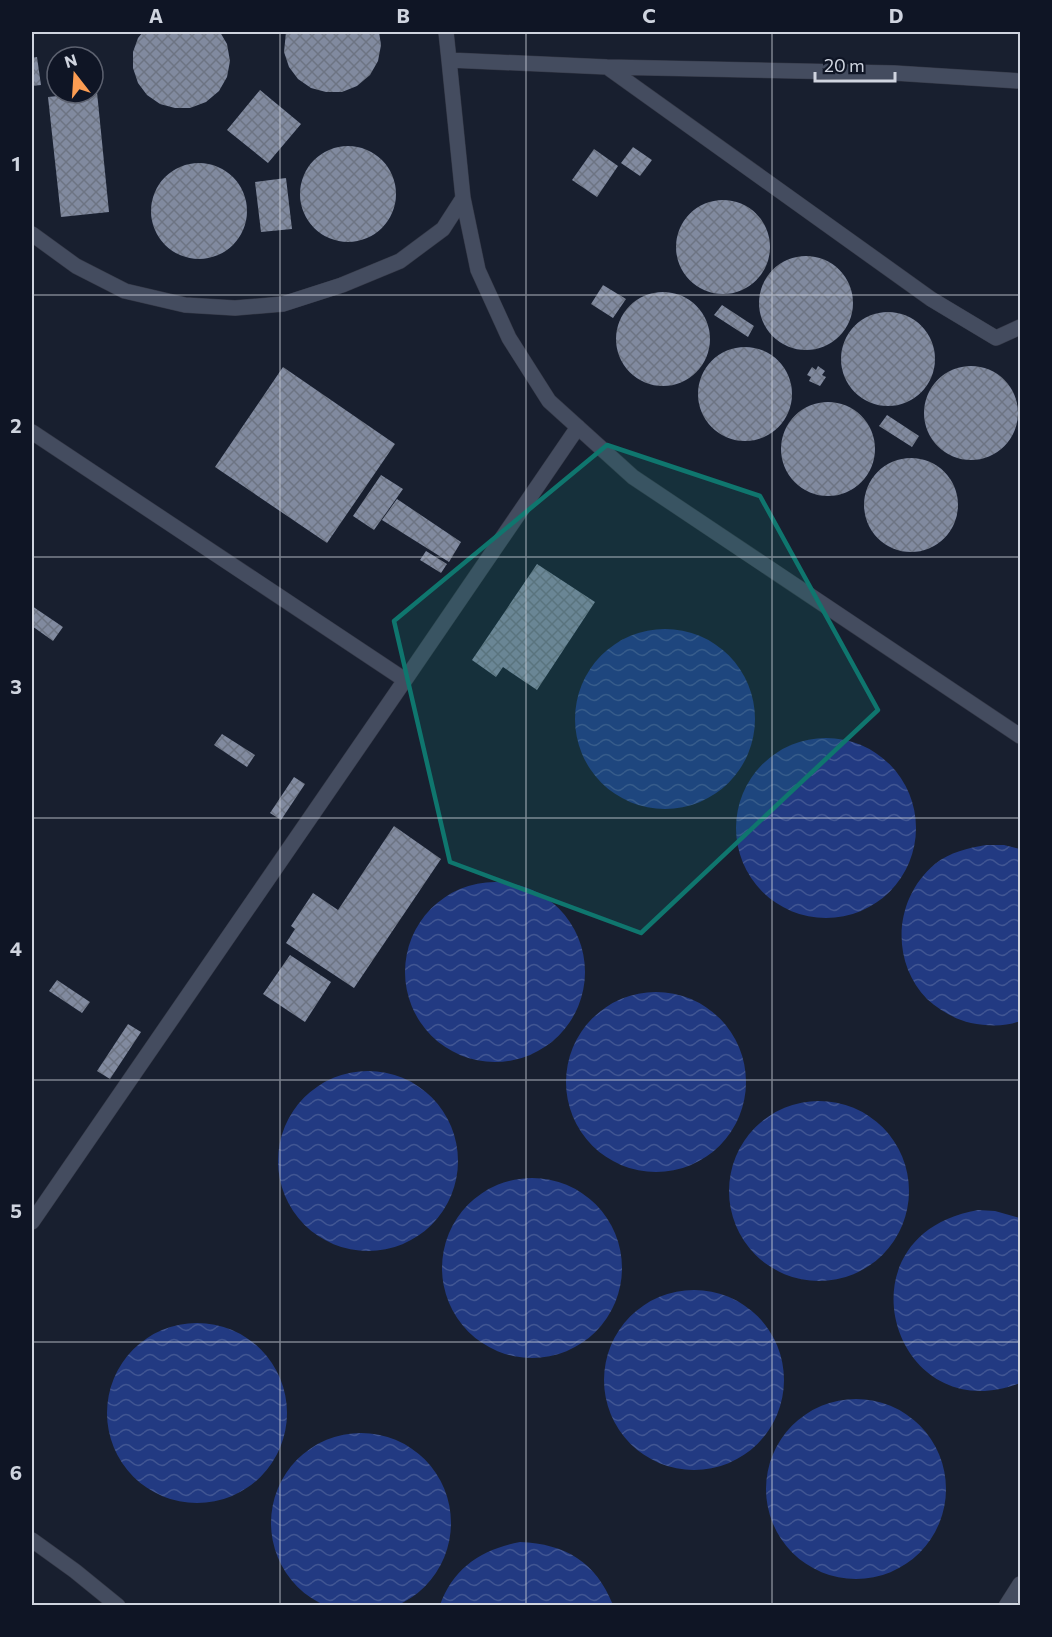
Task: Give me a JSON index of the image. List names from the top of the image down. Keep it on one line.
{"scale_bar":"20 m","north":"top","grid":{"columns":["A","B","C","D"],"rows":["1","2","3","4","5","6"]}}
